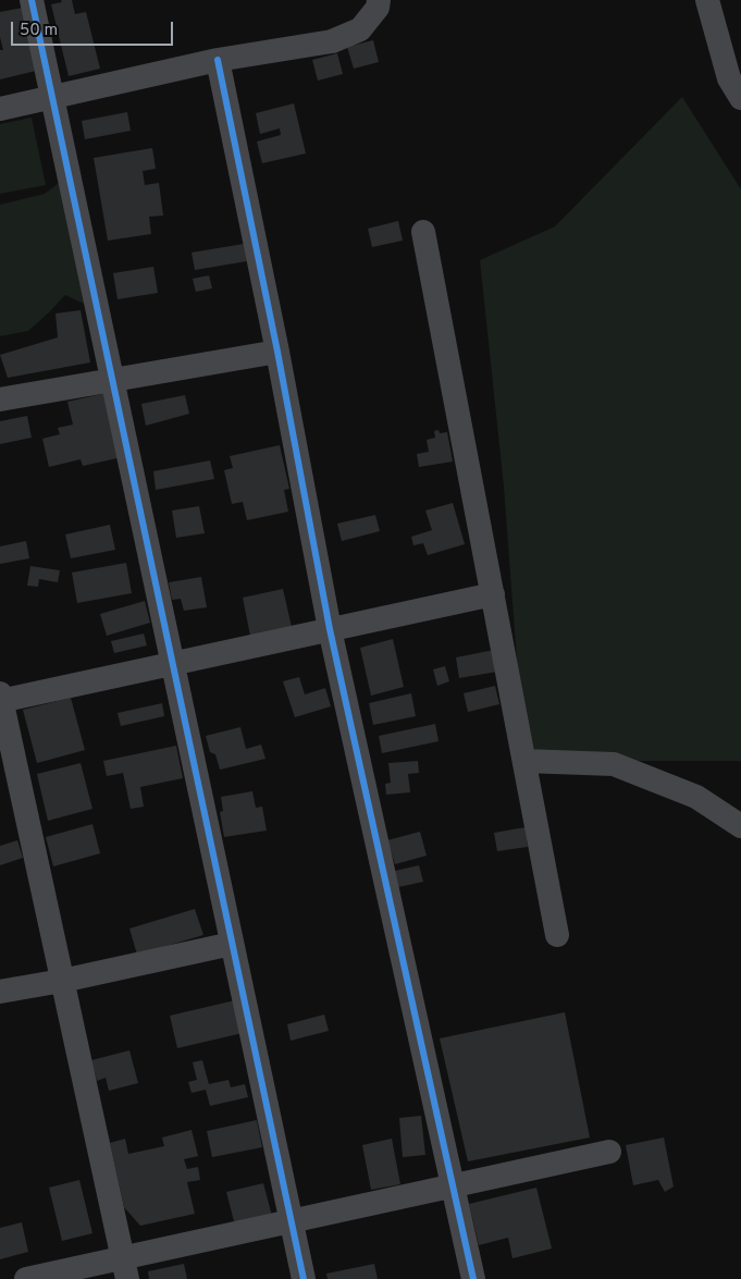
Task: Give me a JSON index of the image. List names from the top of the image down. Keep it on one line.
{"scale_bar":"50 m"}
